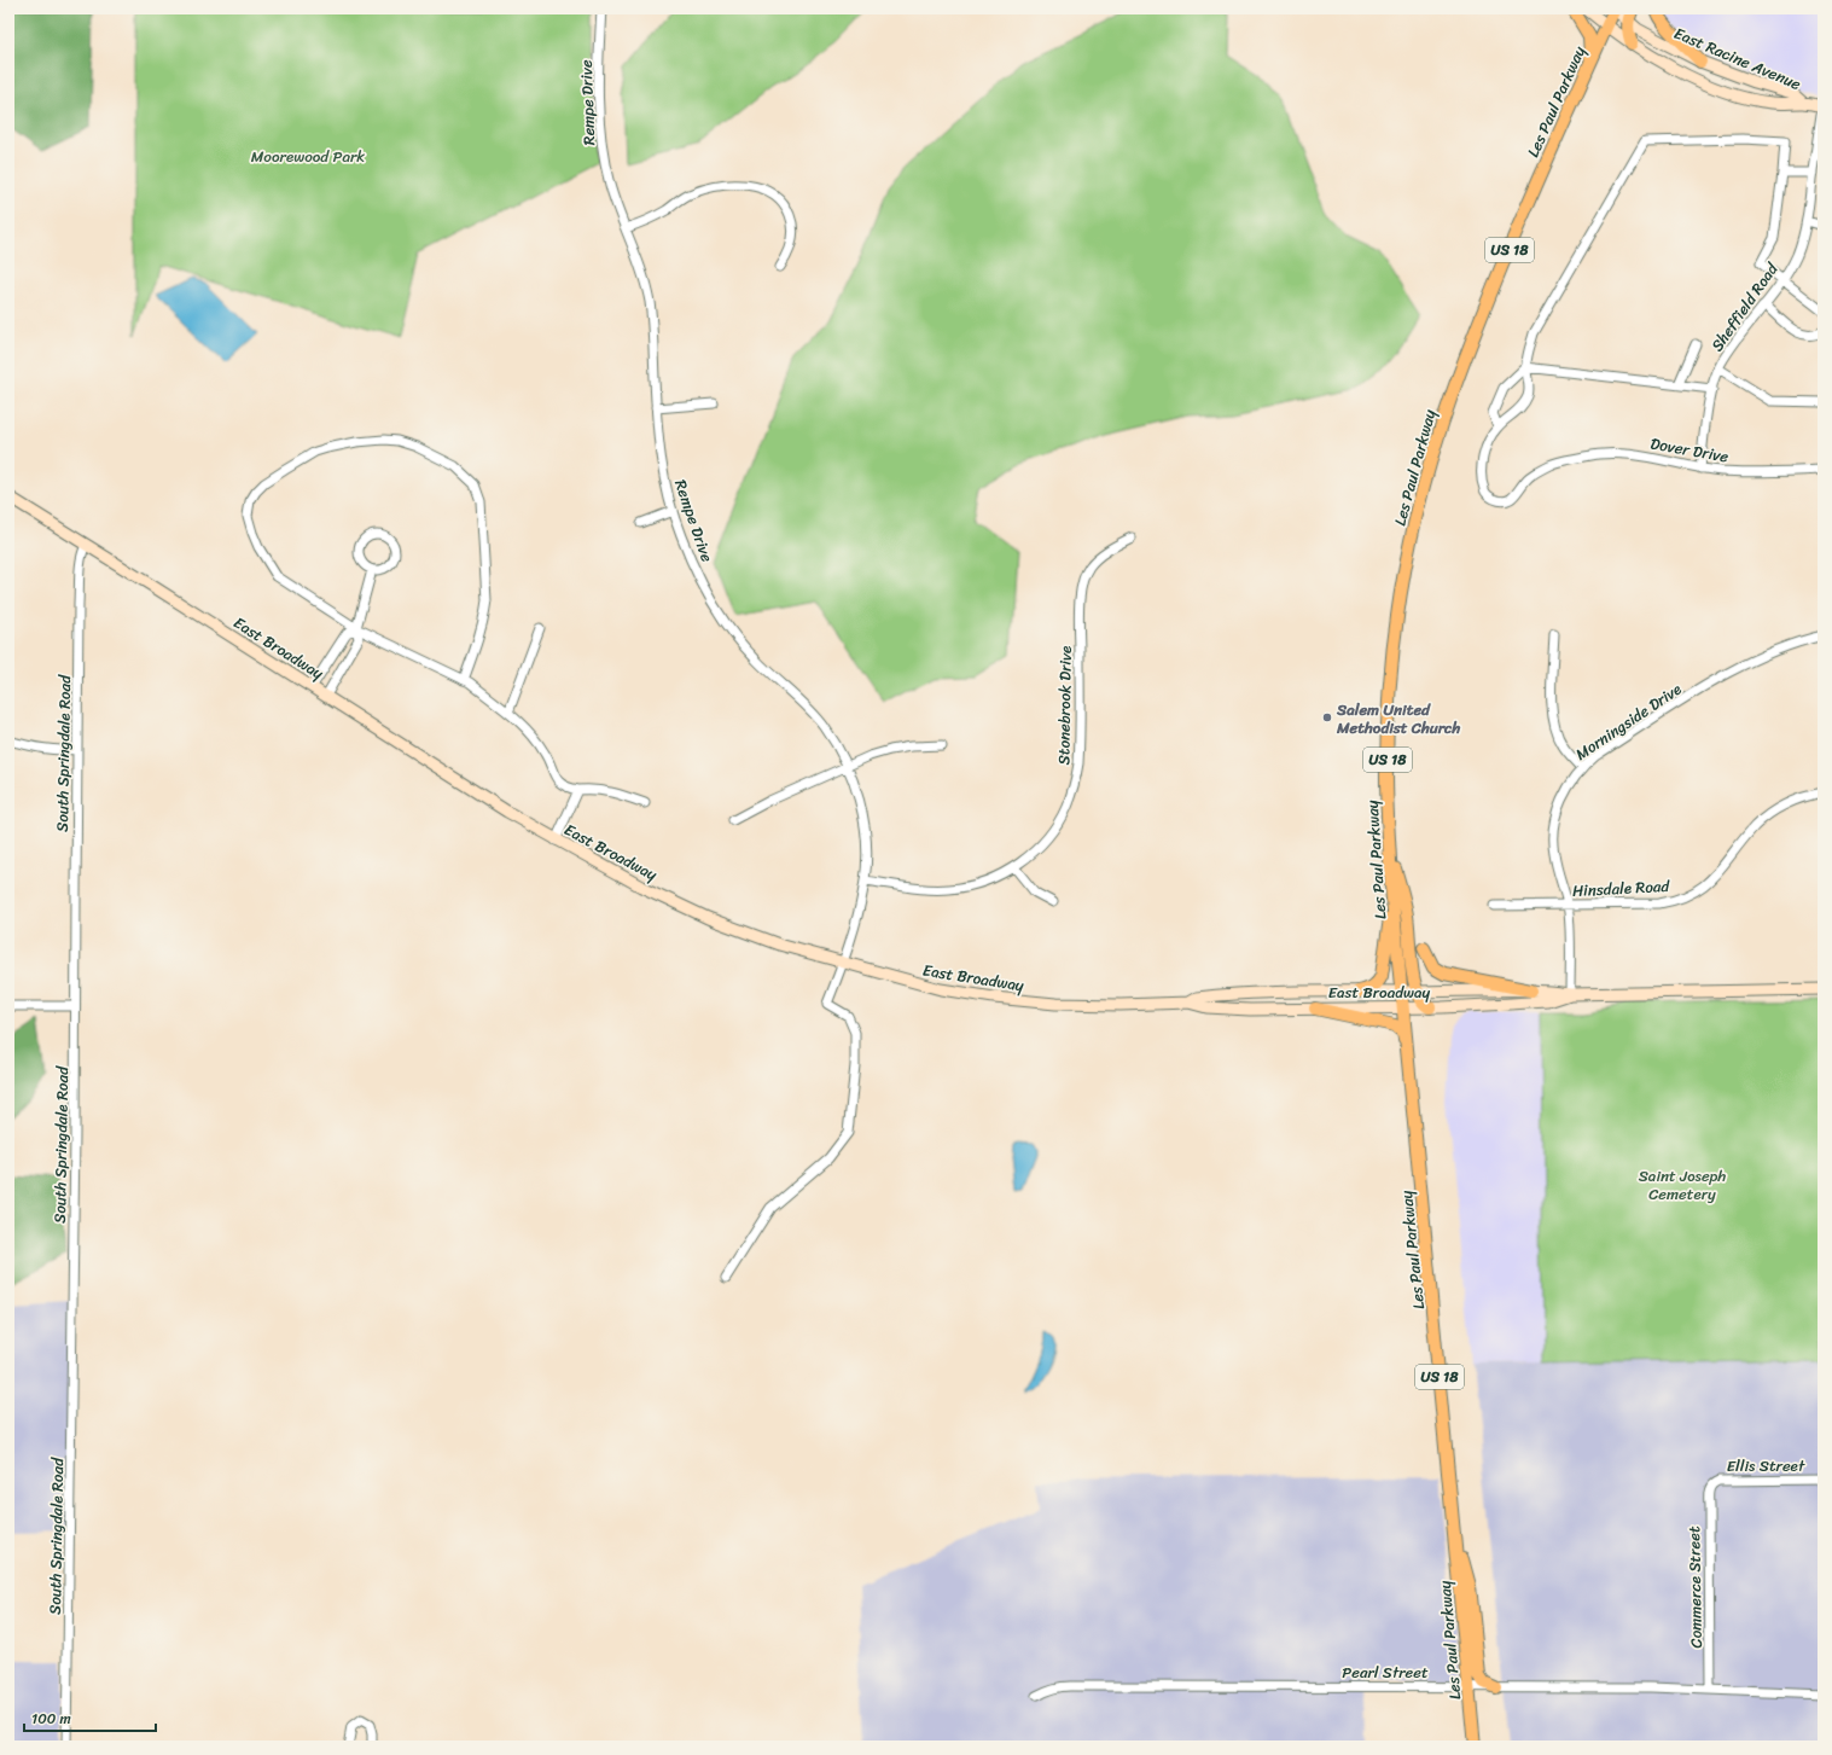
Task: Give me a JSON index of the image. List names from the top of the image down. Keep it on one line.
{"streets":{"main road":["East Racine Avenue","Les Paul Parkway","US 18","East Broadway"],"street":["Rempe Drive","Sheffield Road","Dover Drive","Stonebrook Drive","Morningside Drive","South Springdale Road","Hinsdale Road","Ellis Street","Commerce Street","Pearl Street"]},"crossings":[["East Racine Avenue","Les Paul Parkway"],["East Racine Avenue","Sheffield Road"],["Les Paul Parkway","East Broadway"],["Les Paul Parkway","Pearl Street"],["Rempe Drive","East Broadway"],["Rempe Drive","Stonebrook Drive"],["Sheffield Road","Dover Drive"],["East Broadway","Morningside Drive"],["East Broadway","South Springdale Road"],["Morningside Drive","Hinsdale Road"],["Ellis Street","Commerce Street"],["Commerce Street","Pearl Street"]],"parks":["Moorewood Park","Saint Joseph Cemetery"],"places":["Salem United Methodist Church"],"scale_bar":"100 m"}
